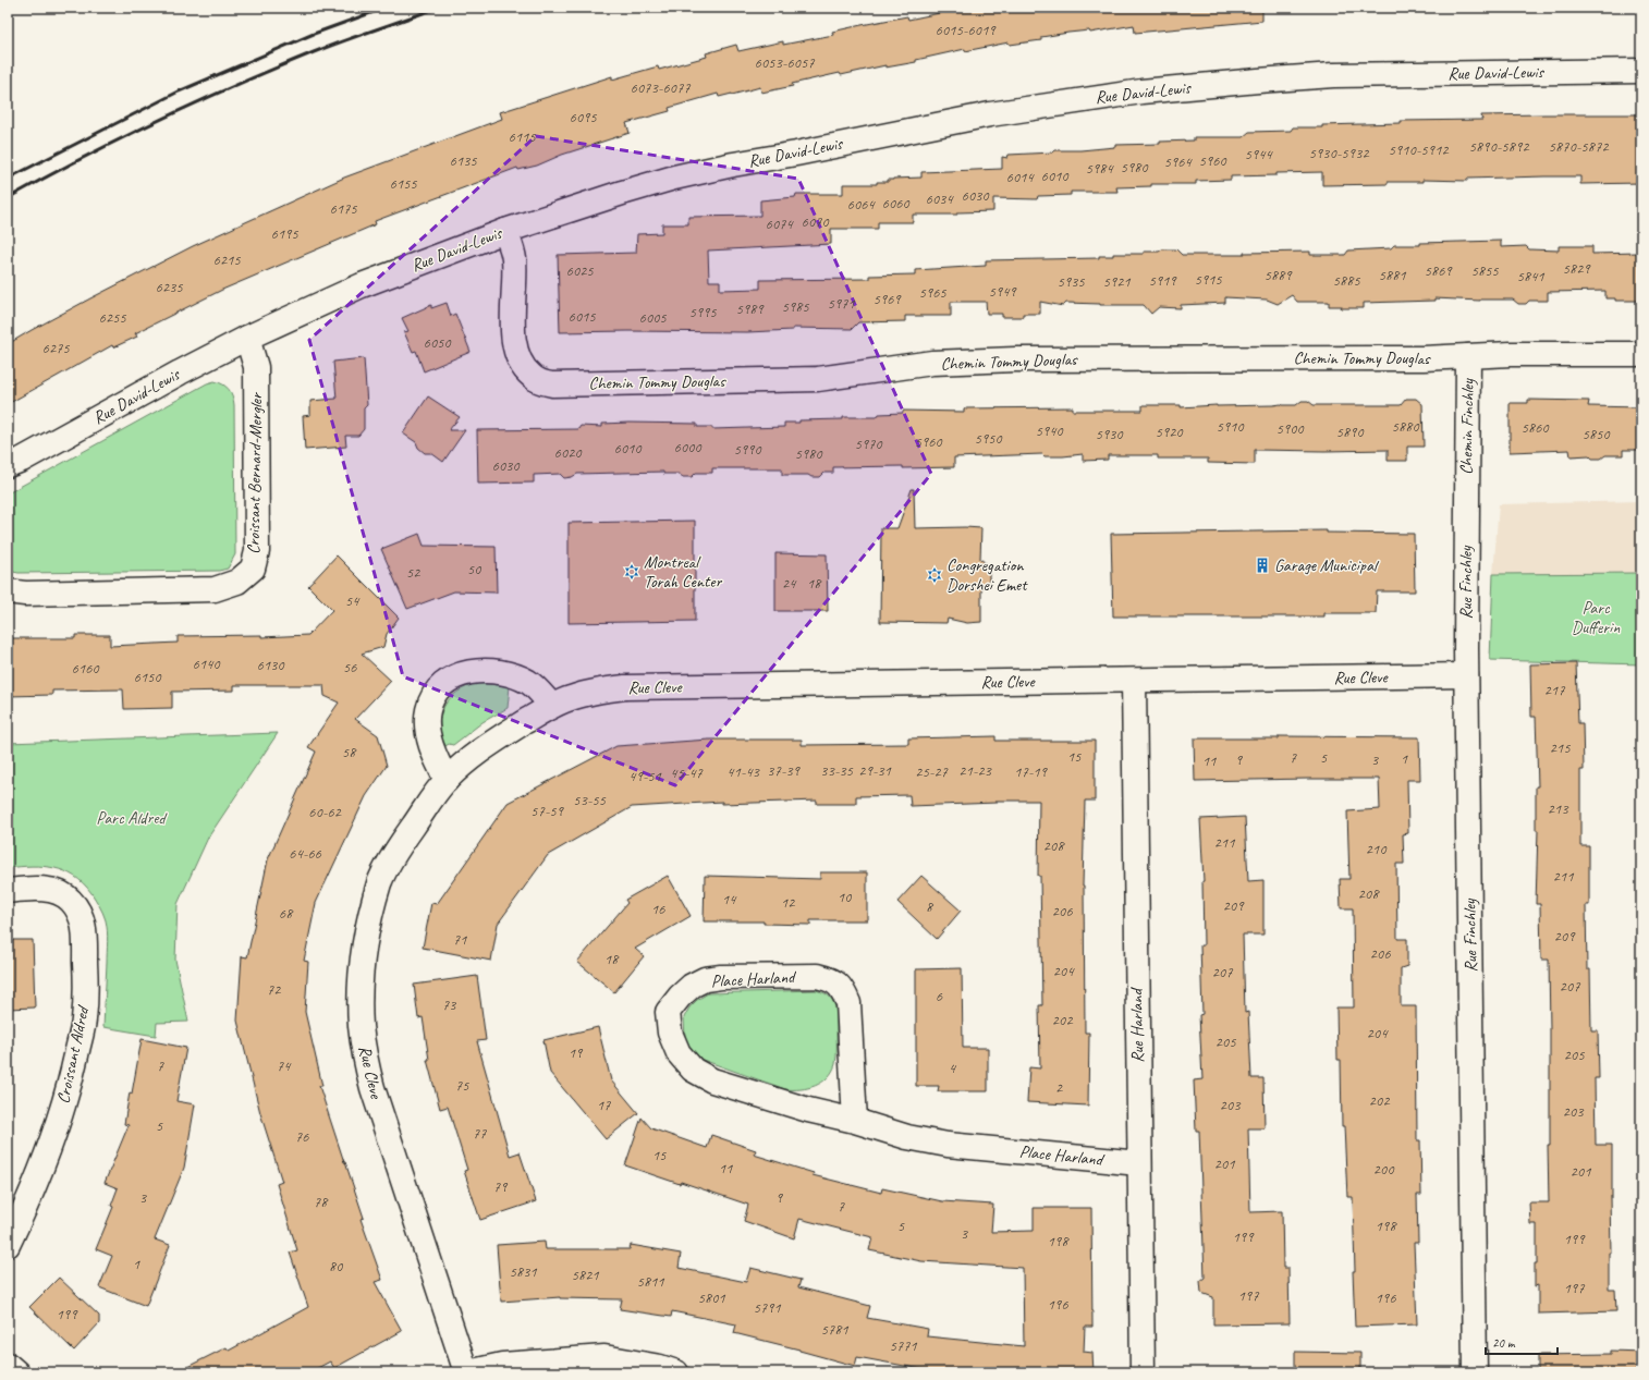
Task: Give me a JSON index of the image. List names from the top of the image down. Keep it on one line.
{"streets":{"street":["Rue David-Lewis","Chemin Tommy Douglas","Chemin Finchley","Croissant Bernard-Mergler","Rue Finchley","Rue Cleve","Place Harland","Rue Harland","Croissant Aldred"]},"crossings":[["Rue David-Lewis","Chemin Tommy Douglas"],["Rue David-Lewis","Croissant Bernard-Mergler"],["Chemin Tommy Douglas","Chemin Finchley"],["Chemin Finchley","Rue Finchley"],["Rue Finchley","Rue Cleve"],["Rue Cleve","Rue Harland"],["Place Harland","Rue Harland"]],"parks":["Parc Dufferin","Parc Aldred"],"places":{"building":["Garage Municipal"],"synagogue":["Montreal Torah Center","Congregation Dorshei Emet"]},"house_numbers":["6015-6019","6053-6057","6073-6077","6095","6115","5890-5892","5870-5872","5910-5912","5930-5932","5944","6135","5960","5964","5980","5984","6010","6014","6155","6030","6034","6060","6064","6175","6070","6074","6195","6215","5829","6025","5869","5855","5889","5881","5841","5915","5919","5885","5935","5921","6235","5949","5965","5969","5971","5985","5989","5995","6015","6255","6005","6050","6275","5910","5880","5860","5900","5940","5920","5890","5930","5850","5950","5960","5970","6000","6010","5990","6020","5980","6030","50","52","24","18","54","6140","6130","56","6160","6150","217","215","58","15","7","5","1","9","3","11","37-39","33-35","29-31","21-23","41-43","25-27","17-19","45-47","49-51","53-55","213","57-59","60-62","211","208","210","64-66","211","208","10","14","12","209","8","16","206","68","209","71","206","18","204","207","207","72","6","73","202","204","205","19","205","7","74","4","75","2","202","17","203","203","5","77","76","15","201","11","200","201","79","3","9","78","7","5","198","3","199","199","198","1","80","5831","5821","5811","197","197","5801","196","196","5791","199","5781","5771"],"scale_bar":"20 m"}
